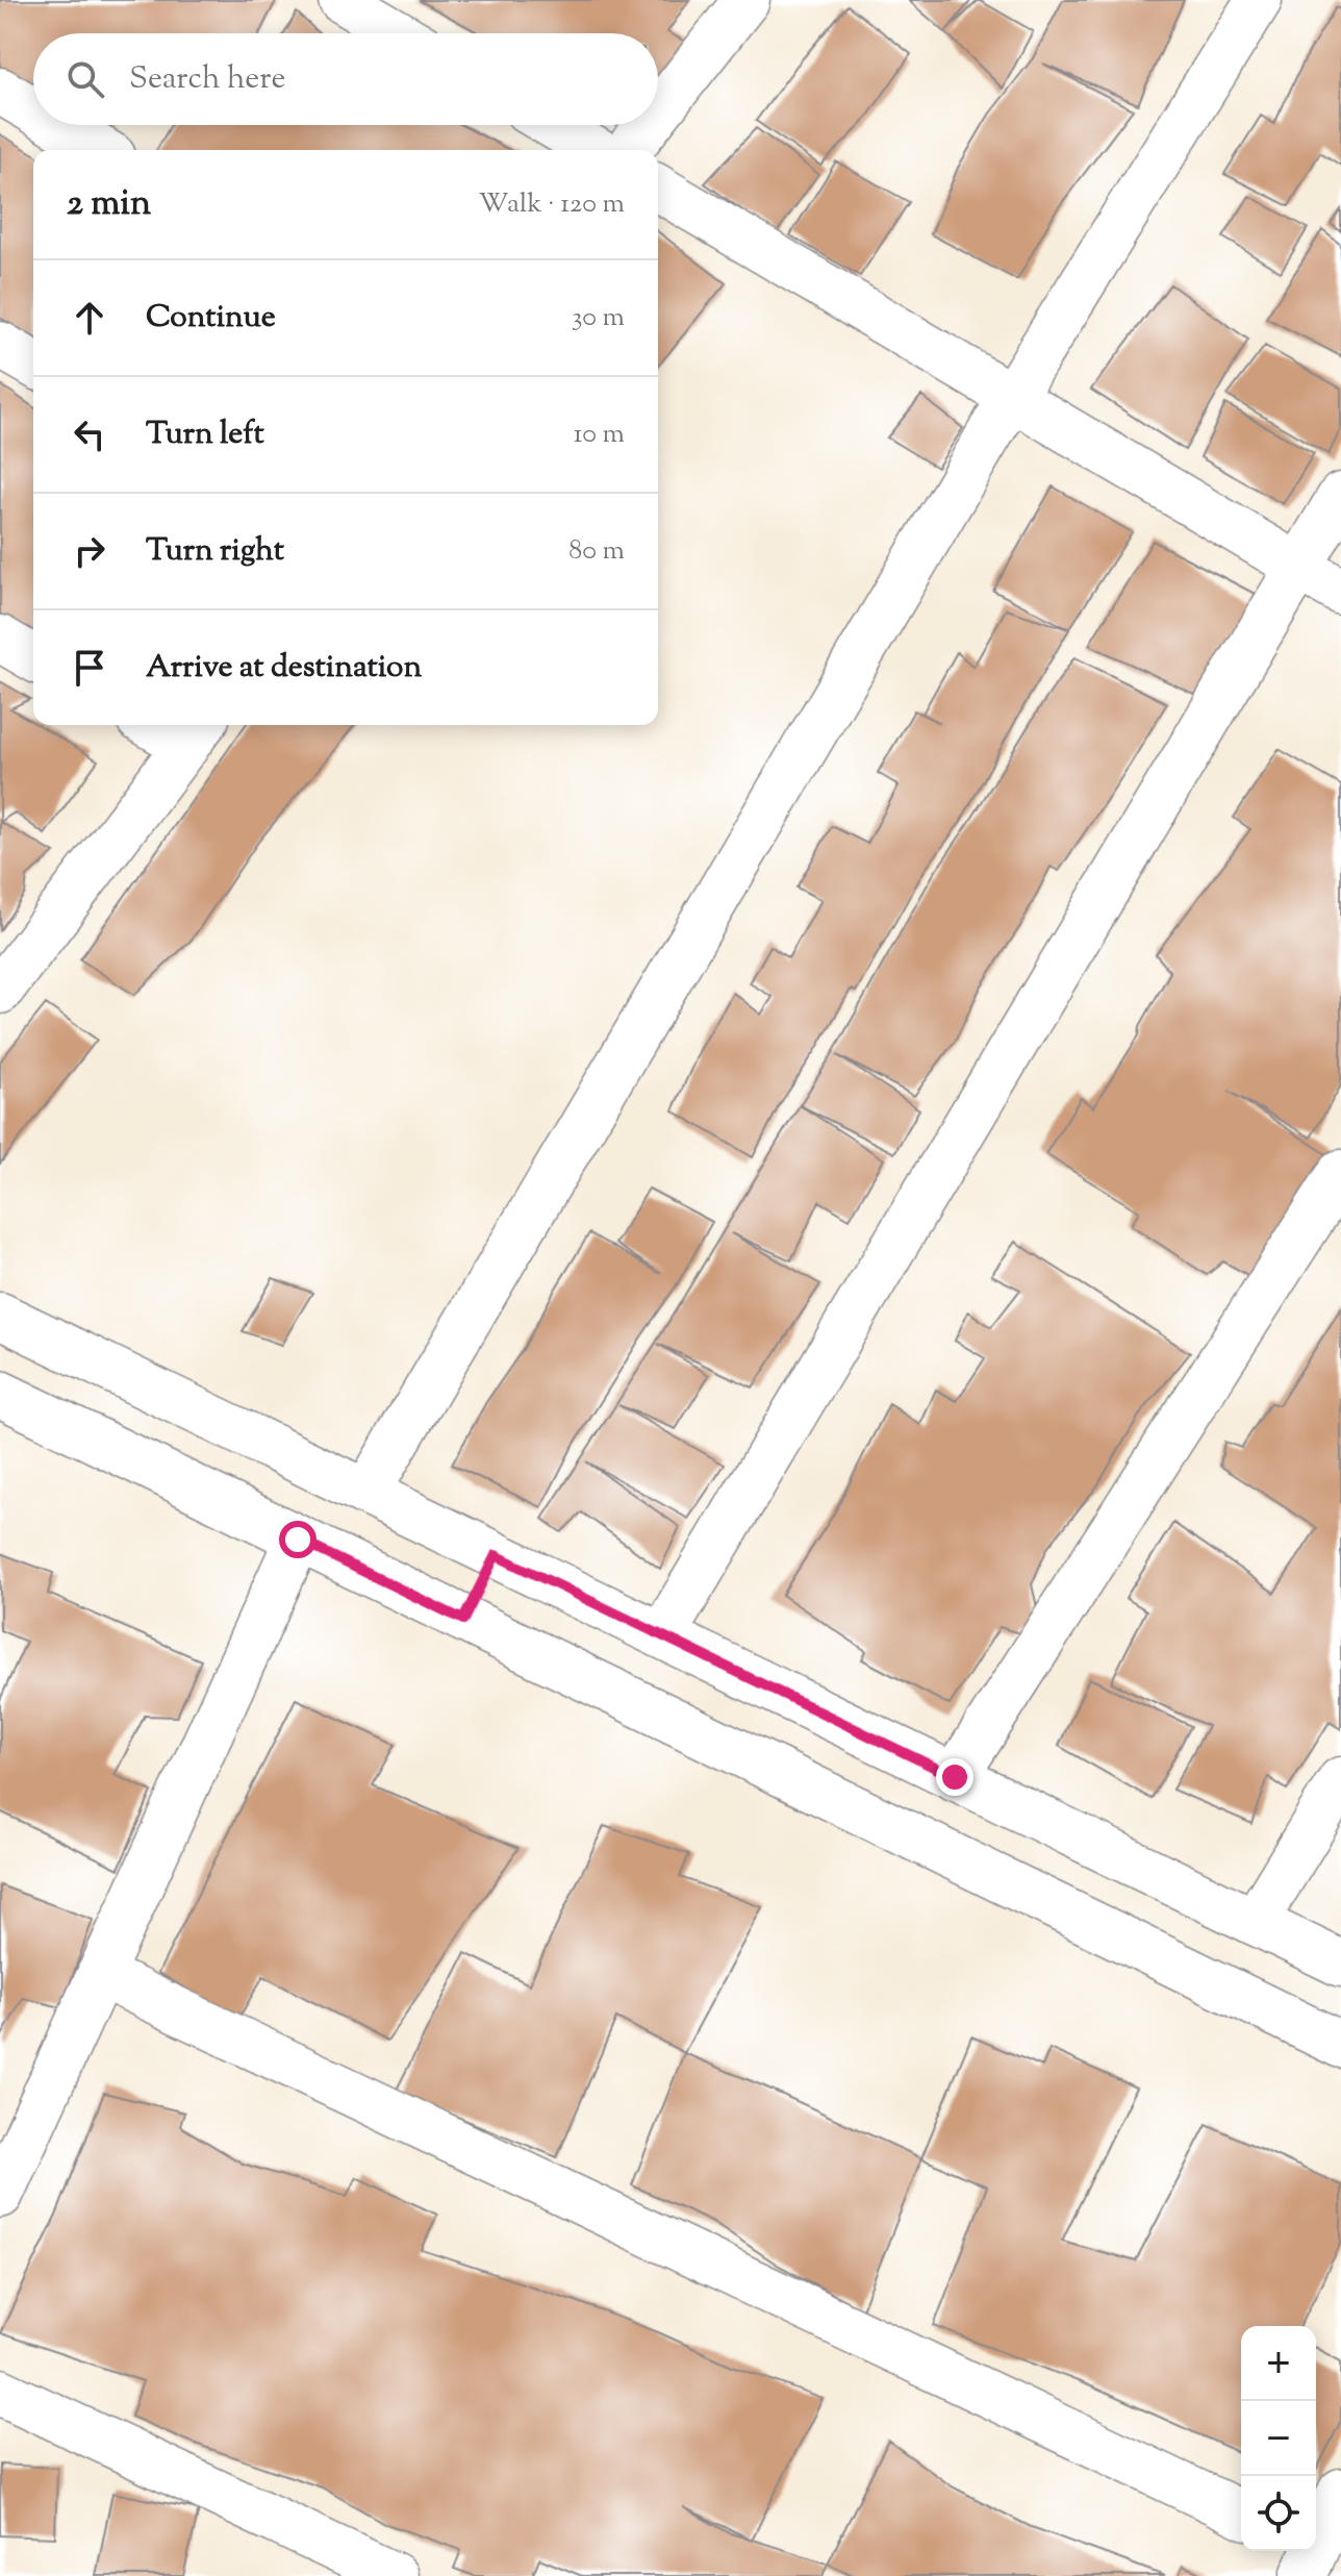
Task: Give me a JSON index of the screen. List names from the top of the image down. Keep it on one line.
{"page":{"search":"Search here","heading":["2 min","Walk · 120 m"],"list":[["Continue","30 m"],["Turn left","10 m"],["Turn right","80 m"],"Arrive at destination"],"map_buttons":["+","−"]}}
